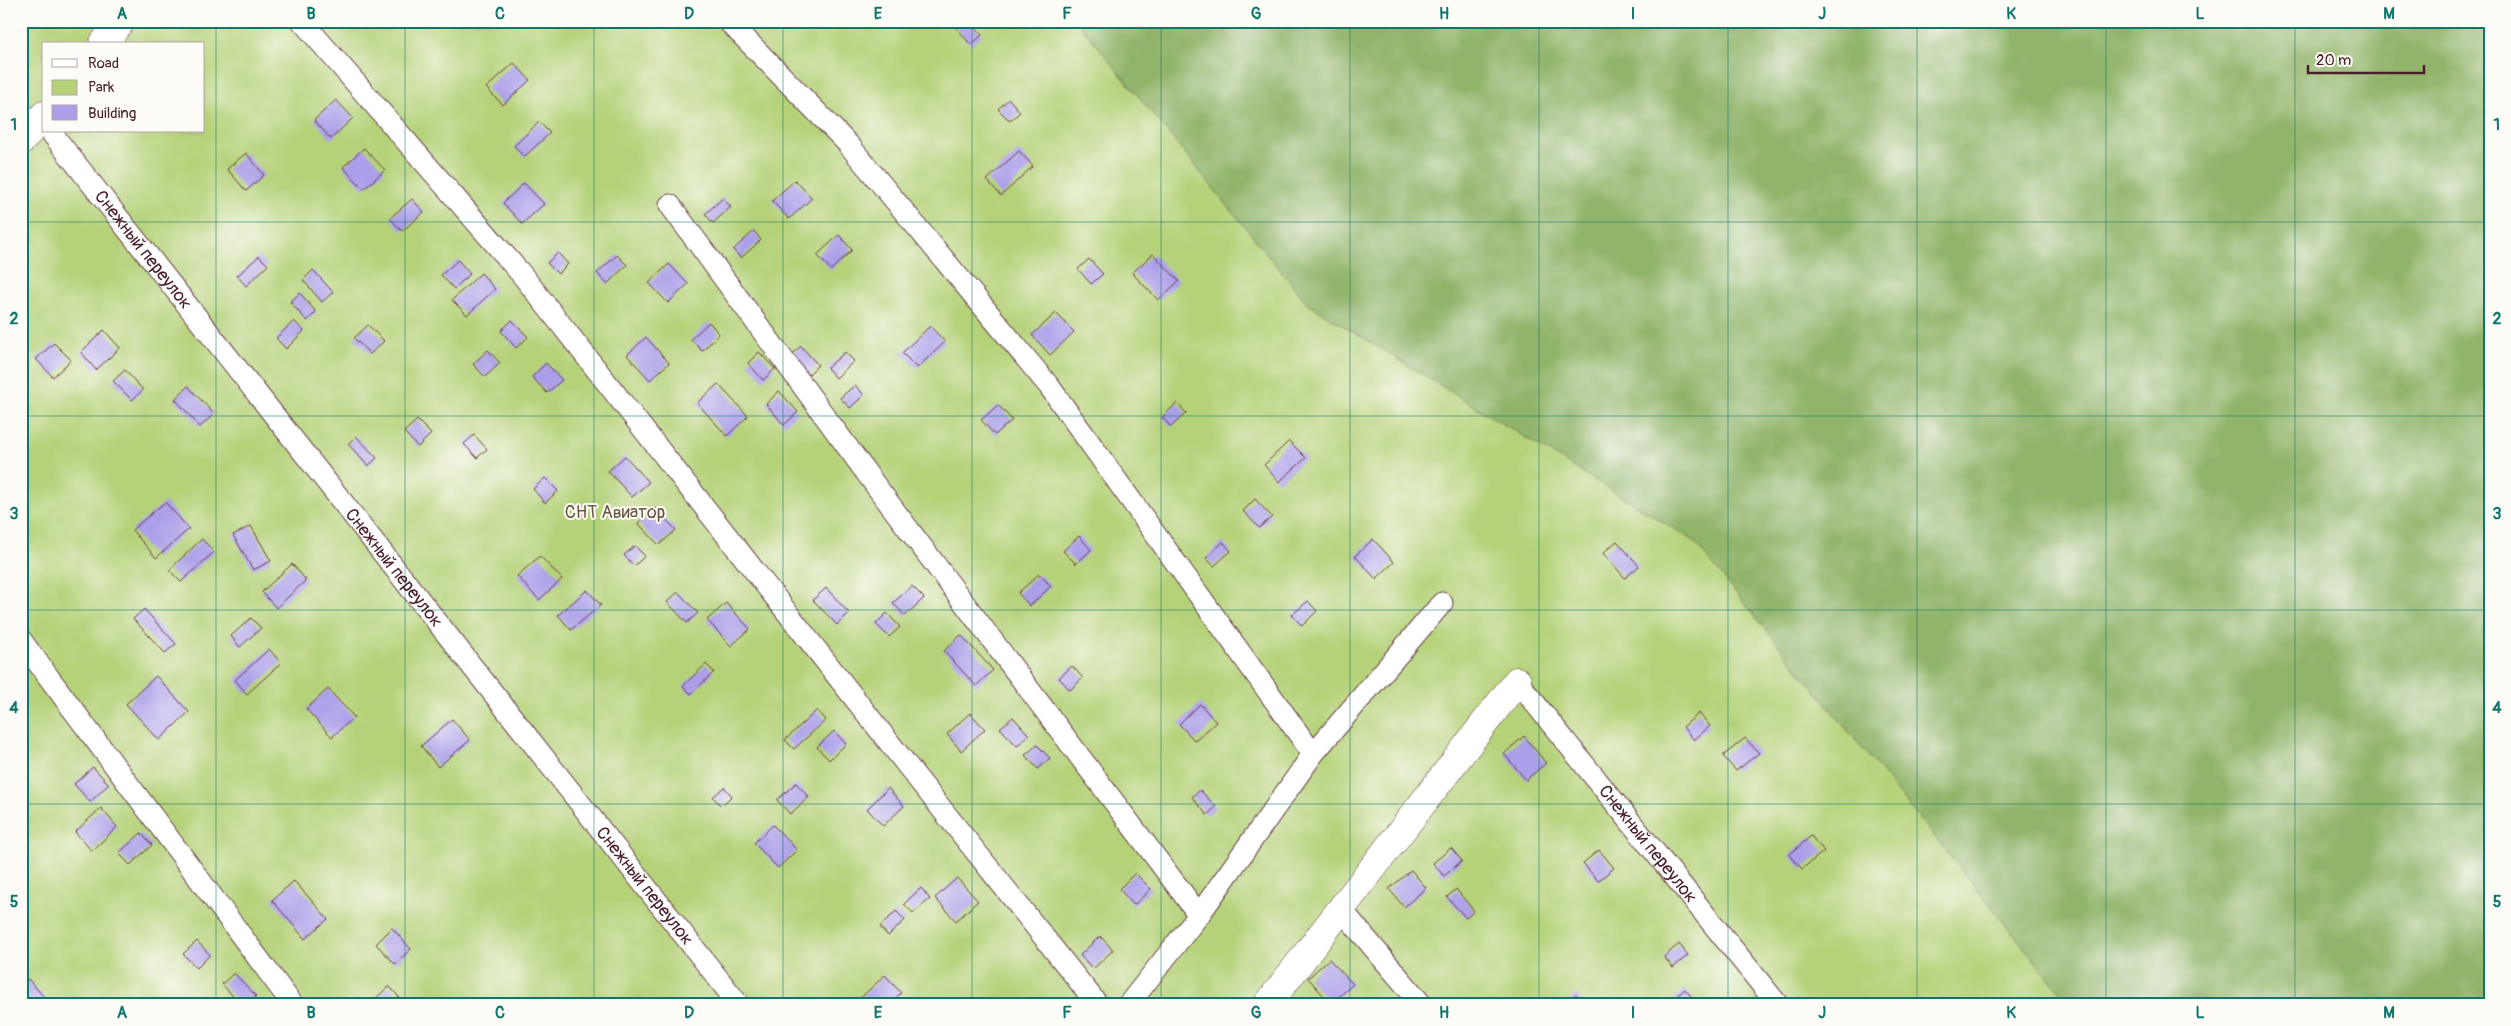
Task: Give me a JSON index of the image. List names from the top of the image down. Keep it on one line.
{"streets":{"lane":["Снежный переулок"]},"parks":["СНТ Авиатор"],"legend":["Road","Park","Building"],"scale_bar":"20 m","grid":{"columns":["A","B","C","D","E","F","G","H","I","J","K","L","M"],"rows":["1","2","3","4","5"]}}
